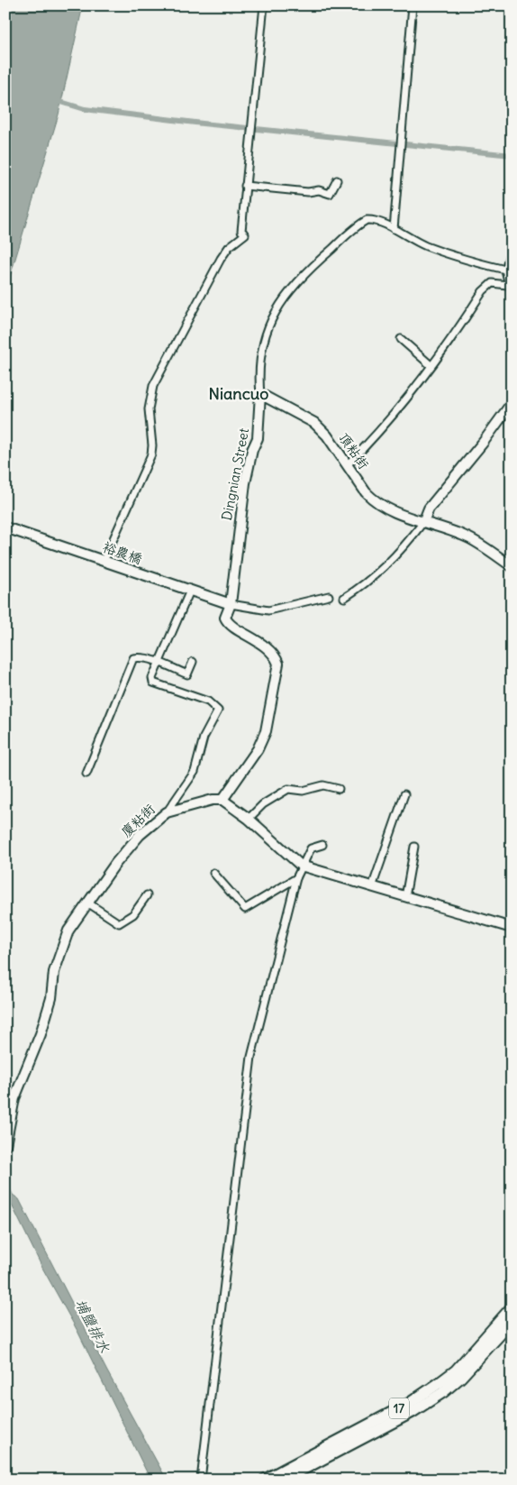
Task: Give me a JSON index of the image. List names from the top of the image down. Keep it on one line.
{"streets":{"main road":["17"],"street":["頂粘街","Dingnian Street","裕農橋","廈粘街"]},"crossings":[["頂粘街","Dingnian Street"],["Dingnian Street","裕農橋"],["Dingnian Street","廈粘街"]],"districts":["Niancuo"],"water":["埔鹽排水"]}
